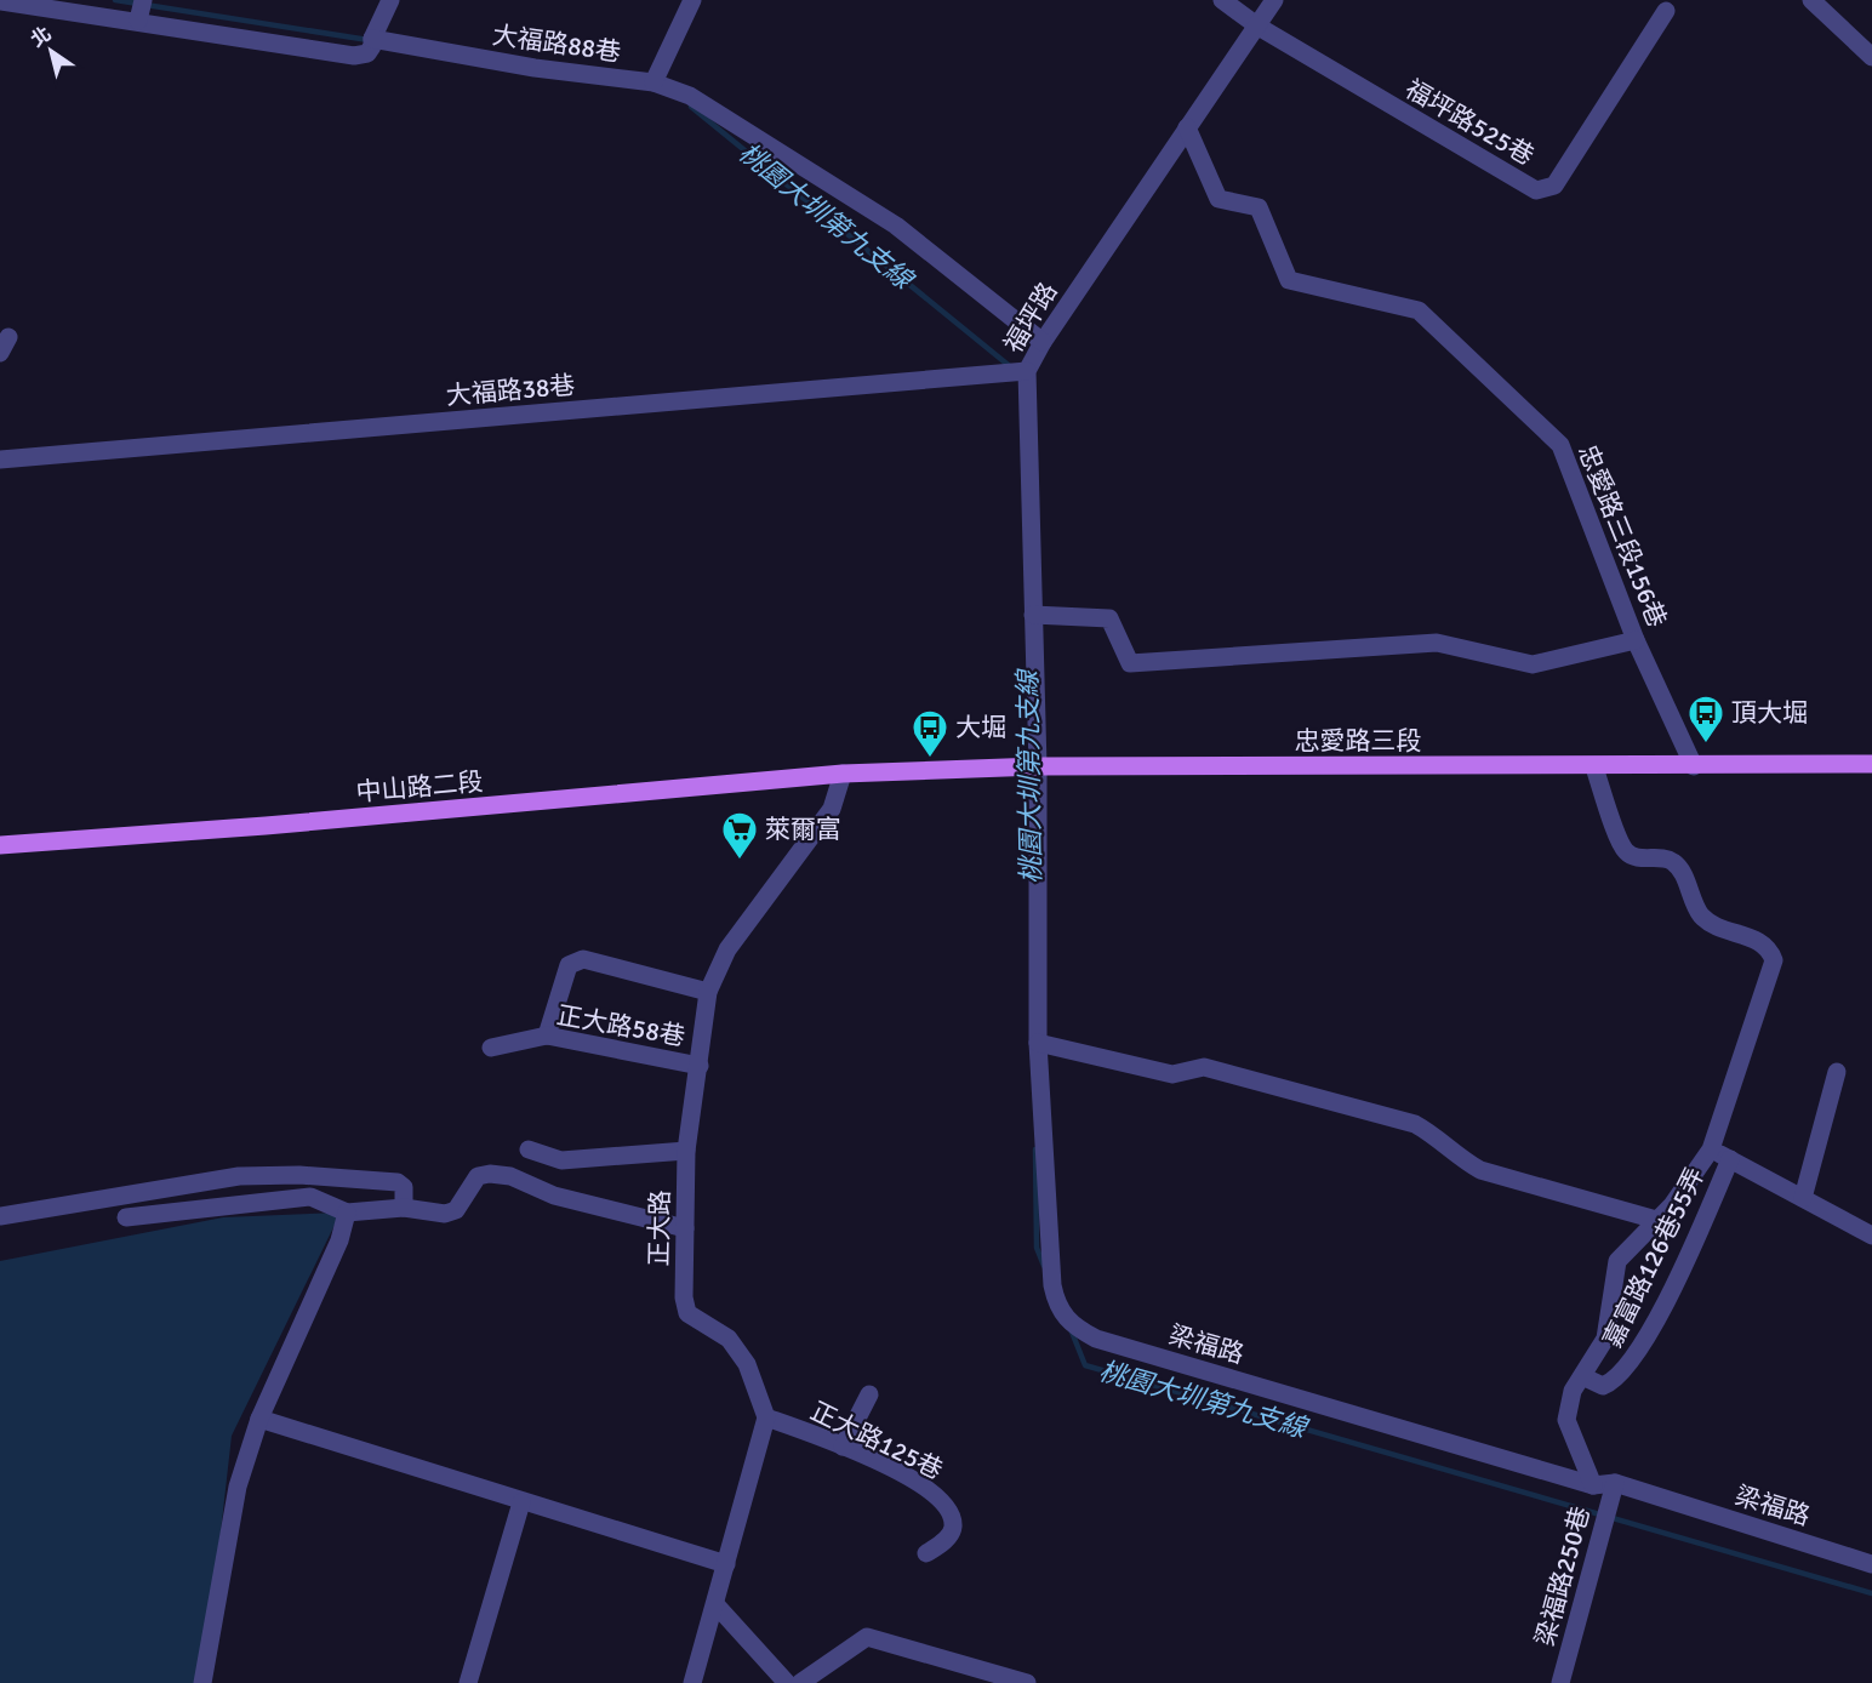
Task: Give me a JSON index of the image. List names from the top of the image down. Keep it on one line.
{"streets":{"main road":["忠愛路三段","中山路二段"],"street":["大福路88巷","福坪路525巷","福坪路","大福路38巷","忠愛路三段156巷","正大路58巷","正大路","嘉富路126巷55弄","梁福路","正大路125巷","梁福路250巷"]},"crossings":[["大福路88巷","福坪路"],["福坪路525巷","福坪路"],["福坪路","大福路38巷"],["福坪路","忠愛路三段156巷"],["福坪路","忠愛路三段"],["福坪路","梁福路"],["忠愛路三段156巷","忠愛路三段"],["忠愛路三段","中山路二段"],["忠愛路三段","正大路"],["忠愛路三段","梁福路"],["中山路二段","正大路"],["正大路58巷","正大路"],["正大路","正大路125巷"],["梁福路","梁福路250巷"]],"water":["桃園大圳第九支線"],"places":{"bus stop":["頂大堀","大堀"],"supermarket":["萊爾富"]},"north":"top left"}
